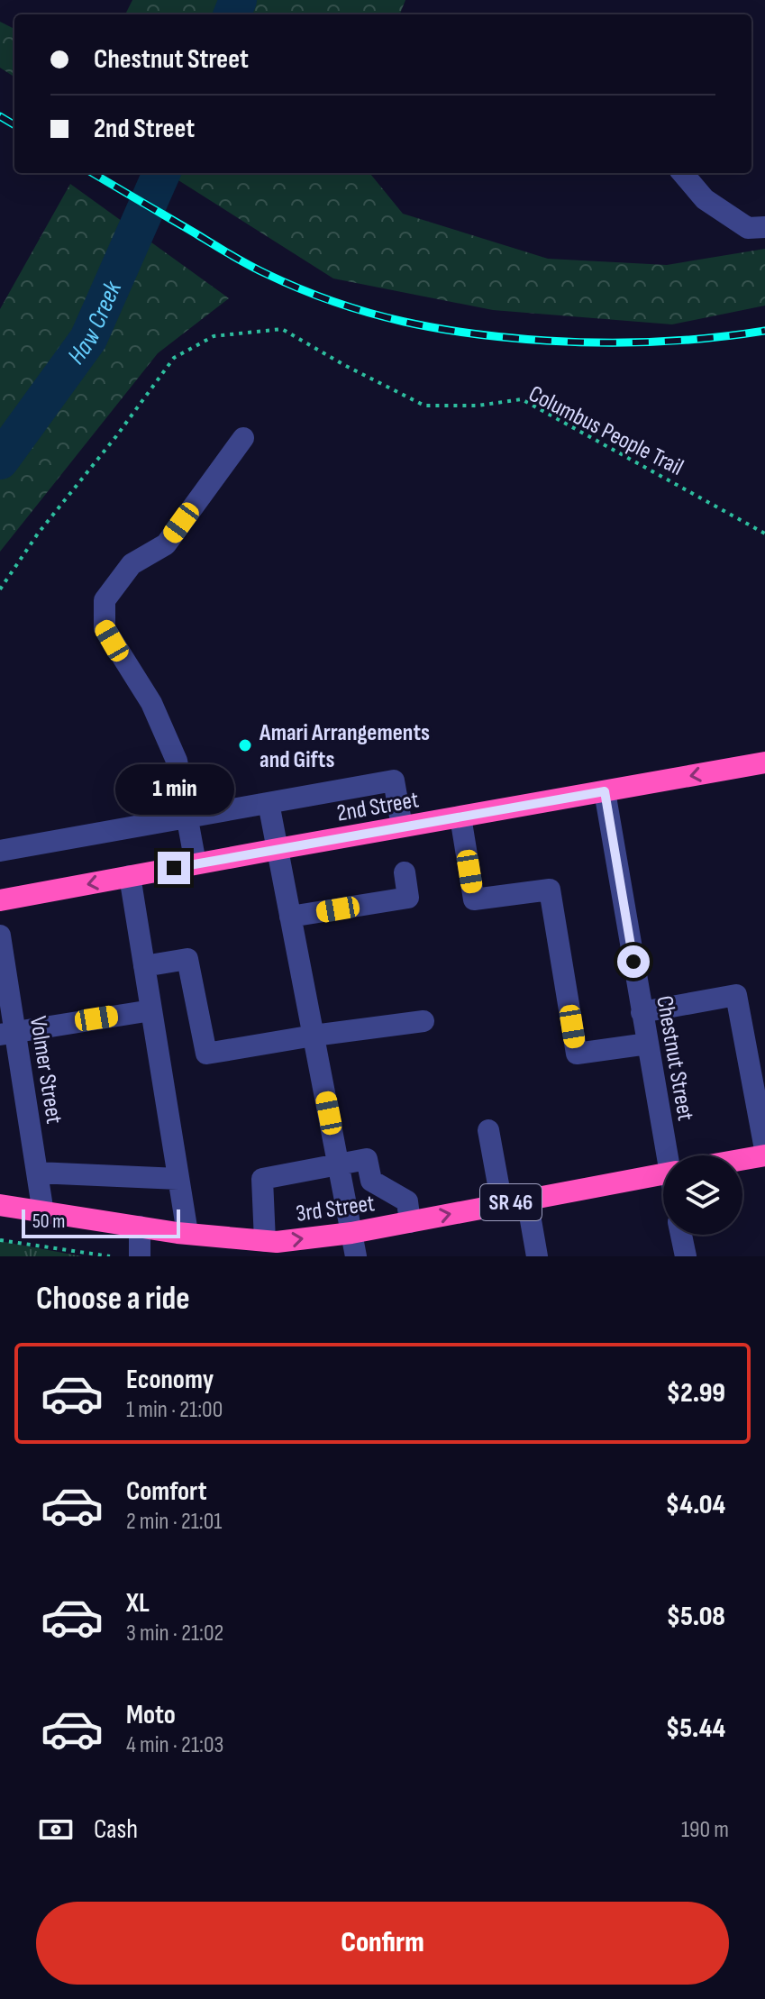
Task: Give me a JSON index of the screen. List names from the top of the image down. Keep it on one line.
{"streets":{"highway":["2nd Street","SR 46","3rd Street"],"street":["Chestnut Street","Volmer Street"],"path":["Columbus People Trail"]},"crossings":[["2nd Street","Chestnut Street"],["Volmer Street","3rd Street"]],"one_way":["2nd Street"],"water":["Haw Creek"],"places":["Amari Arrangements and Gifts"],"scale_bar":"50 m","page":{"banner":["Chestnut Street","2nd Street"],"bubble":"1 min","scale":"50 m","heading":"Choose a ride","list":[{"name":"Economy","note":"1 min · 21:00","value":"$2.99"},{"name":"Comfort","note":"2 min · 21:01","value":"$4.04"},{"name":"XL","note":"3 min · 21:02","value":"$5.08"},{"name":"Moto","note":"4 min · 21:03","value":"$5.44"}],"pay":["Cash","190 m"],"buttons":"Confirm"}}
